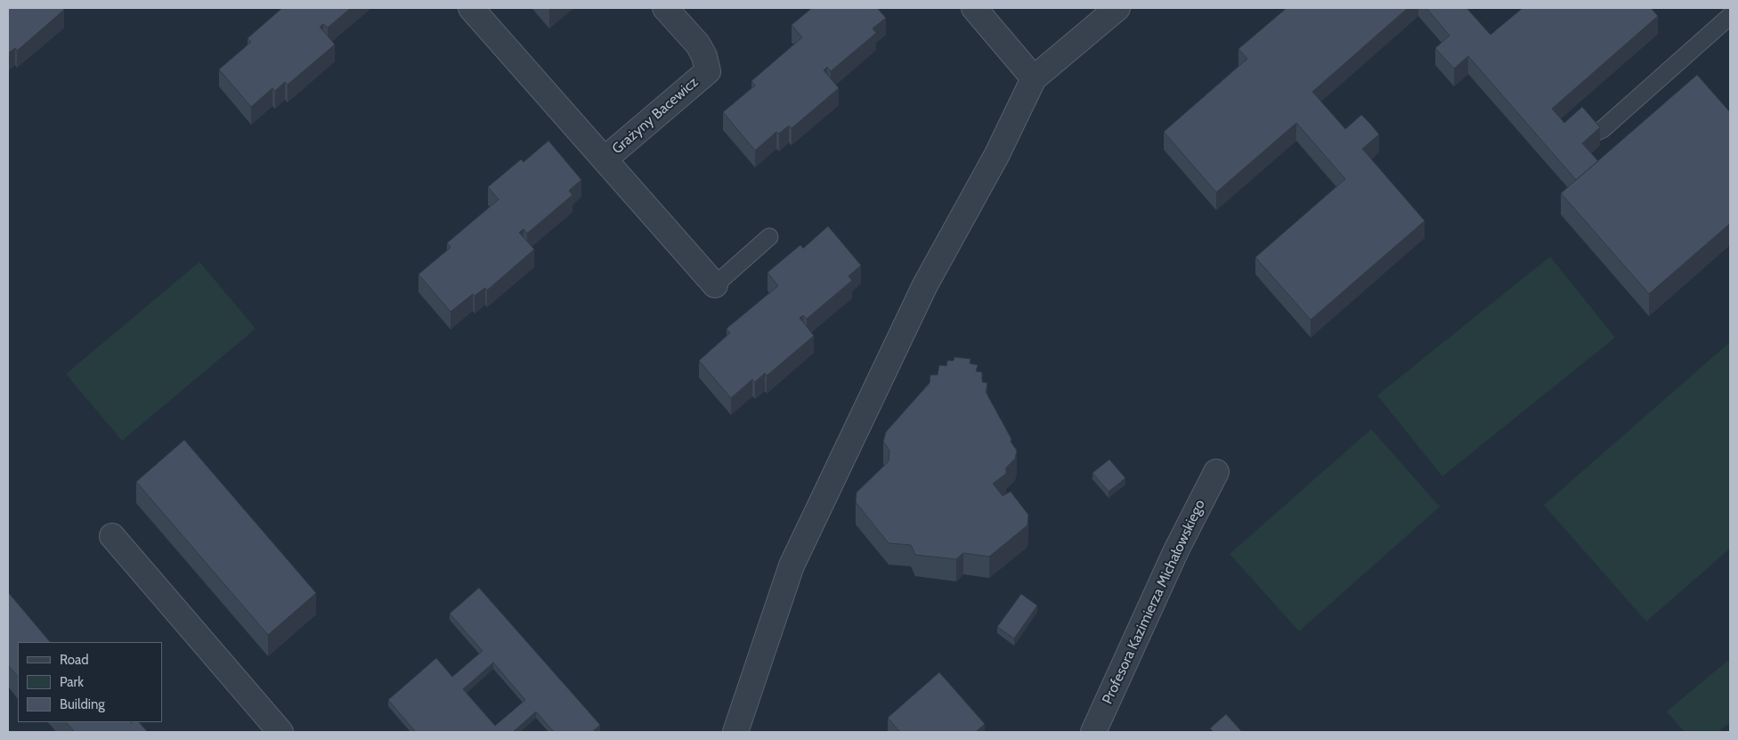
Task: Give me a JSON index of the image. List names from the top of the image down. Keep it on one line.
{"streets":{"street":["Grażyny Bacewicz","Profesora Kazimierza Michałowskiego"]},"legend":["Road","Park","Building"]}
